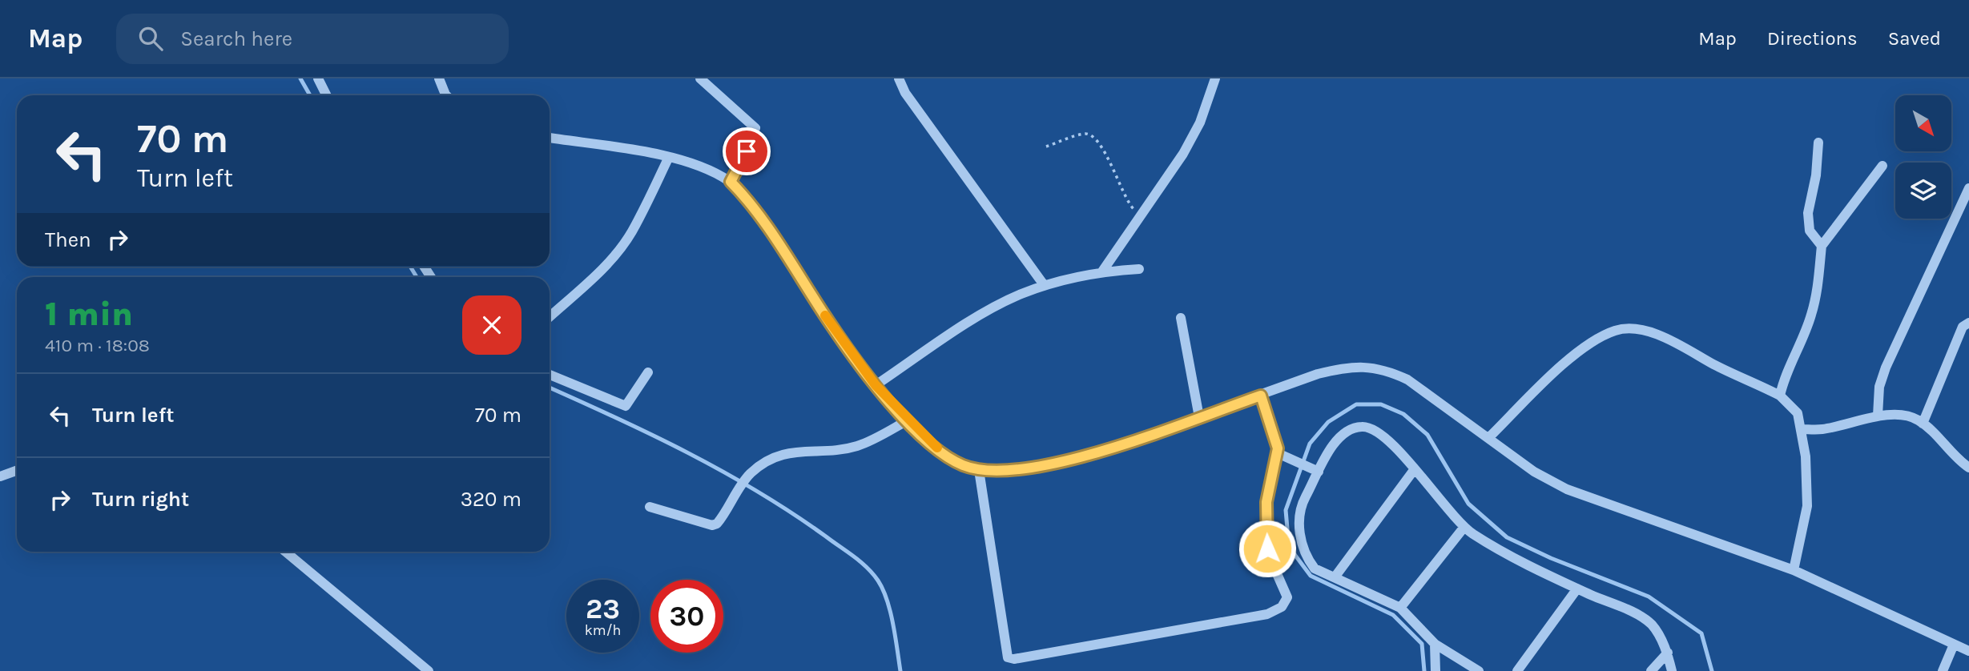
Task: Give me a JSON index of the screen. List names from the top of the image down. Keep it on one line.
{"north":"bottom right","page":{"header":"Map","search":"Search here","nav":["Map","Directions","Saved"],"turn":["70 m","Turn left"],"then":"Then","heading":["1 min","410 m · 18:08"],"list":[{"name":"Turn left","value":"70 m"},{"name":"Turn right","value":"320 m"}],"speed":"23 km/h","limit":"30"}}
